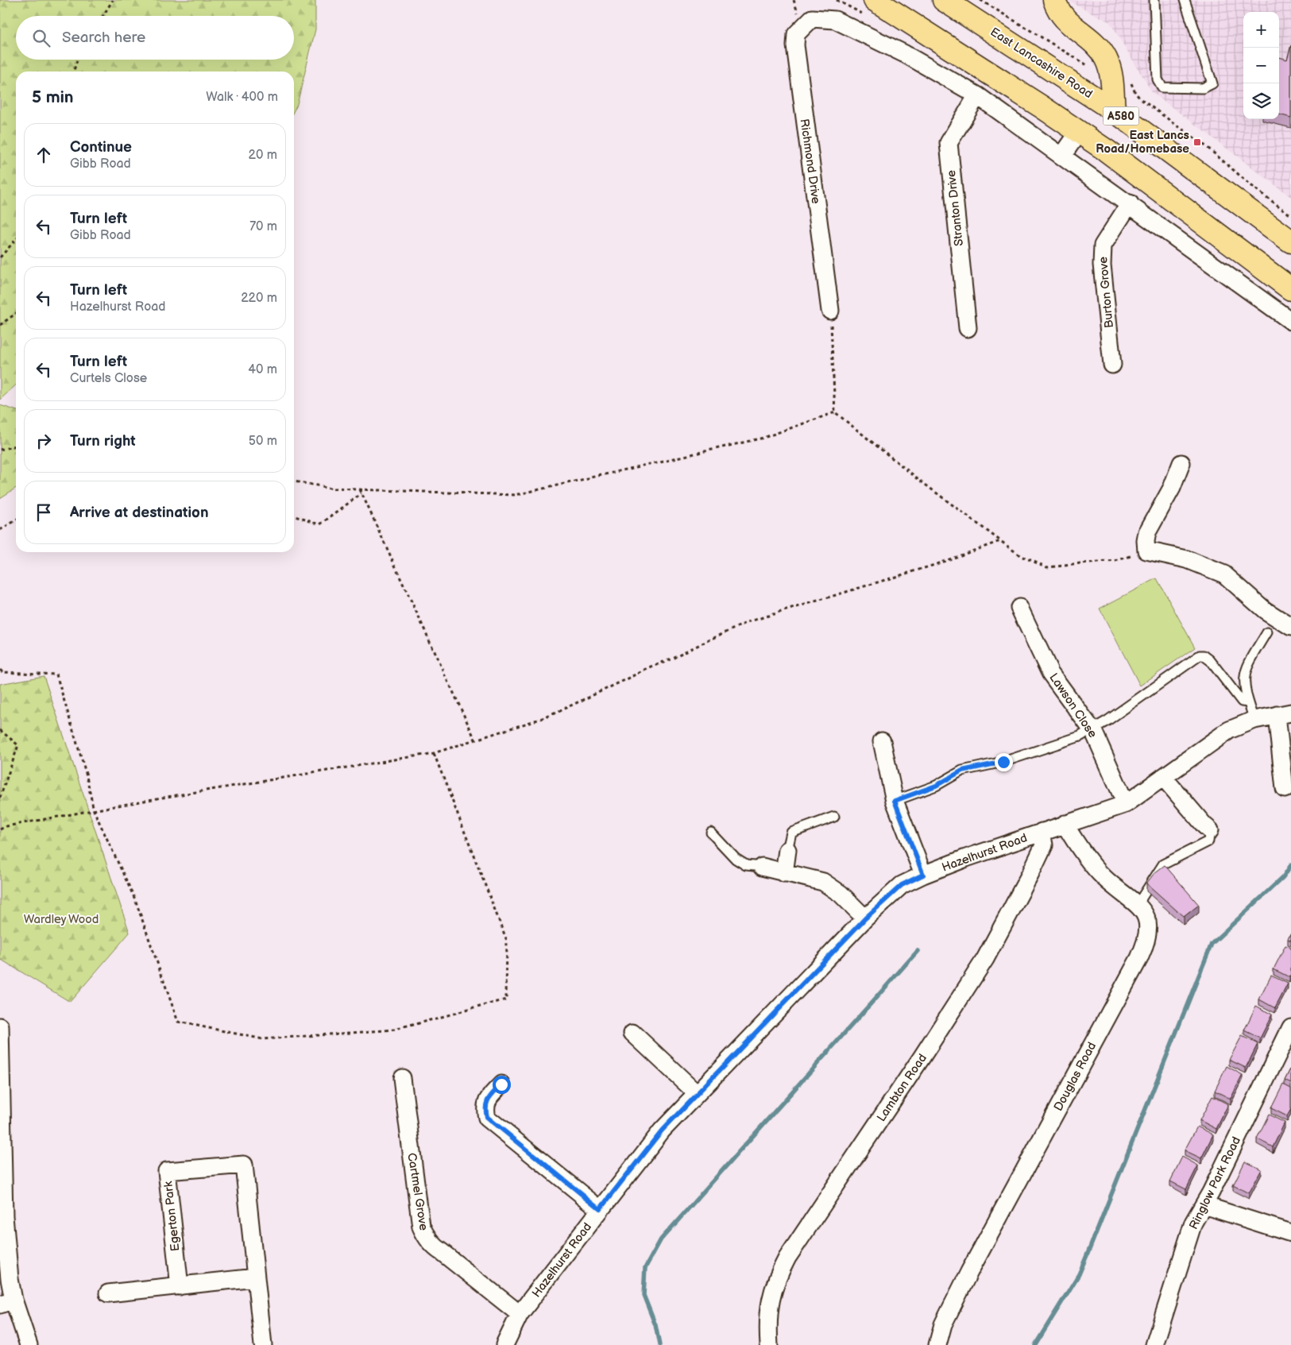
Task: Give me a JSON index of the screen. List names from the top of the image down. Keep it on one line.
{"streets":{"highway":["East Lancashire Road","A580"],"street":["Richmond Drive","Stranton Drive","Burton Grove","Lawson Close","Hazelhurst Road","Douglas Road","Lambton Road","Ringlow Park Road","Cartmel Grove","Egerton Park"]},"crossings":[["Richmond Drive","Stranton Drive"],["Lawson Close","Hazelhurst Road"],["Hazelhurst Road","Douglas Road"],["Hazelhurst Road","Lambton Road"],["Hazelhurst Road","Cartmel Grove"]],"parks":["Wardley Wood"],"places":{"transit":["East Lancs Road/Homebase"]},"page":{"map_buttons":["+","−"],"search":"Search here","heading":["5 min","Walk · 400 m"],"list":[["Continue","Gibb Road","20 m"],["Turn left","Gibb Road","70 m"],["Turn left","Hazelhurst Road","220 m"],["Turn left","Curtels Close","40 m"],["Turn right","50 m"],"Arrive at destination"]}}
